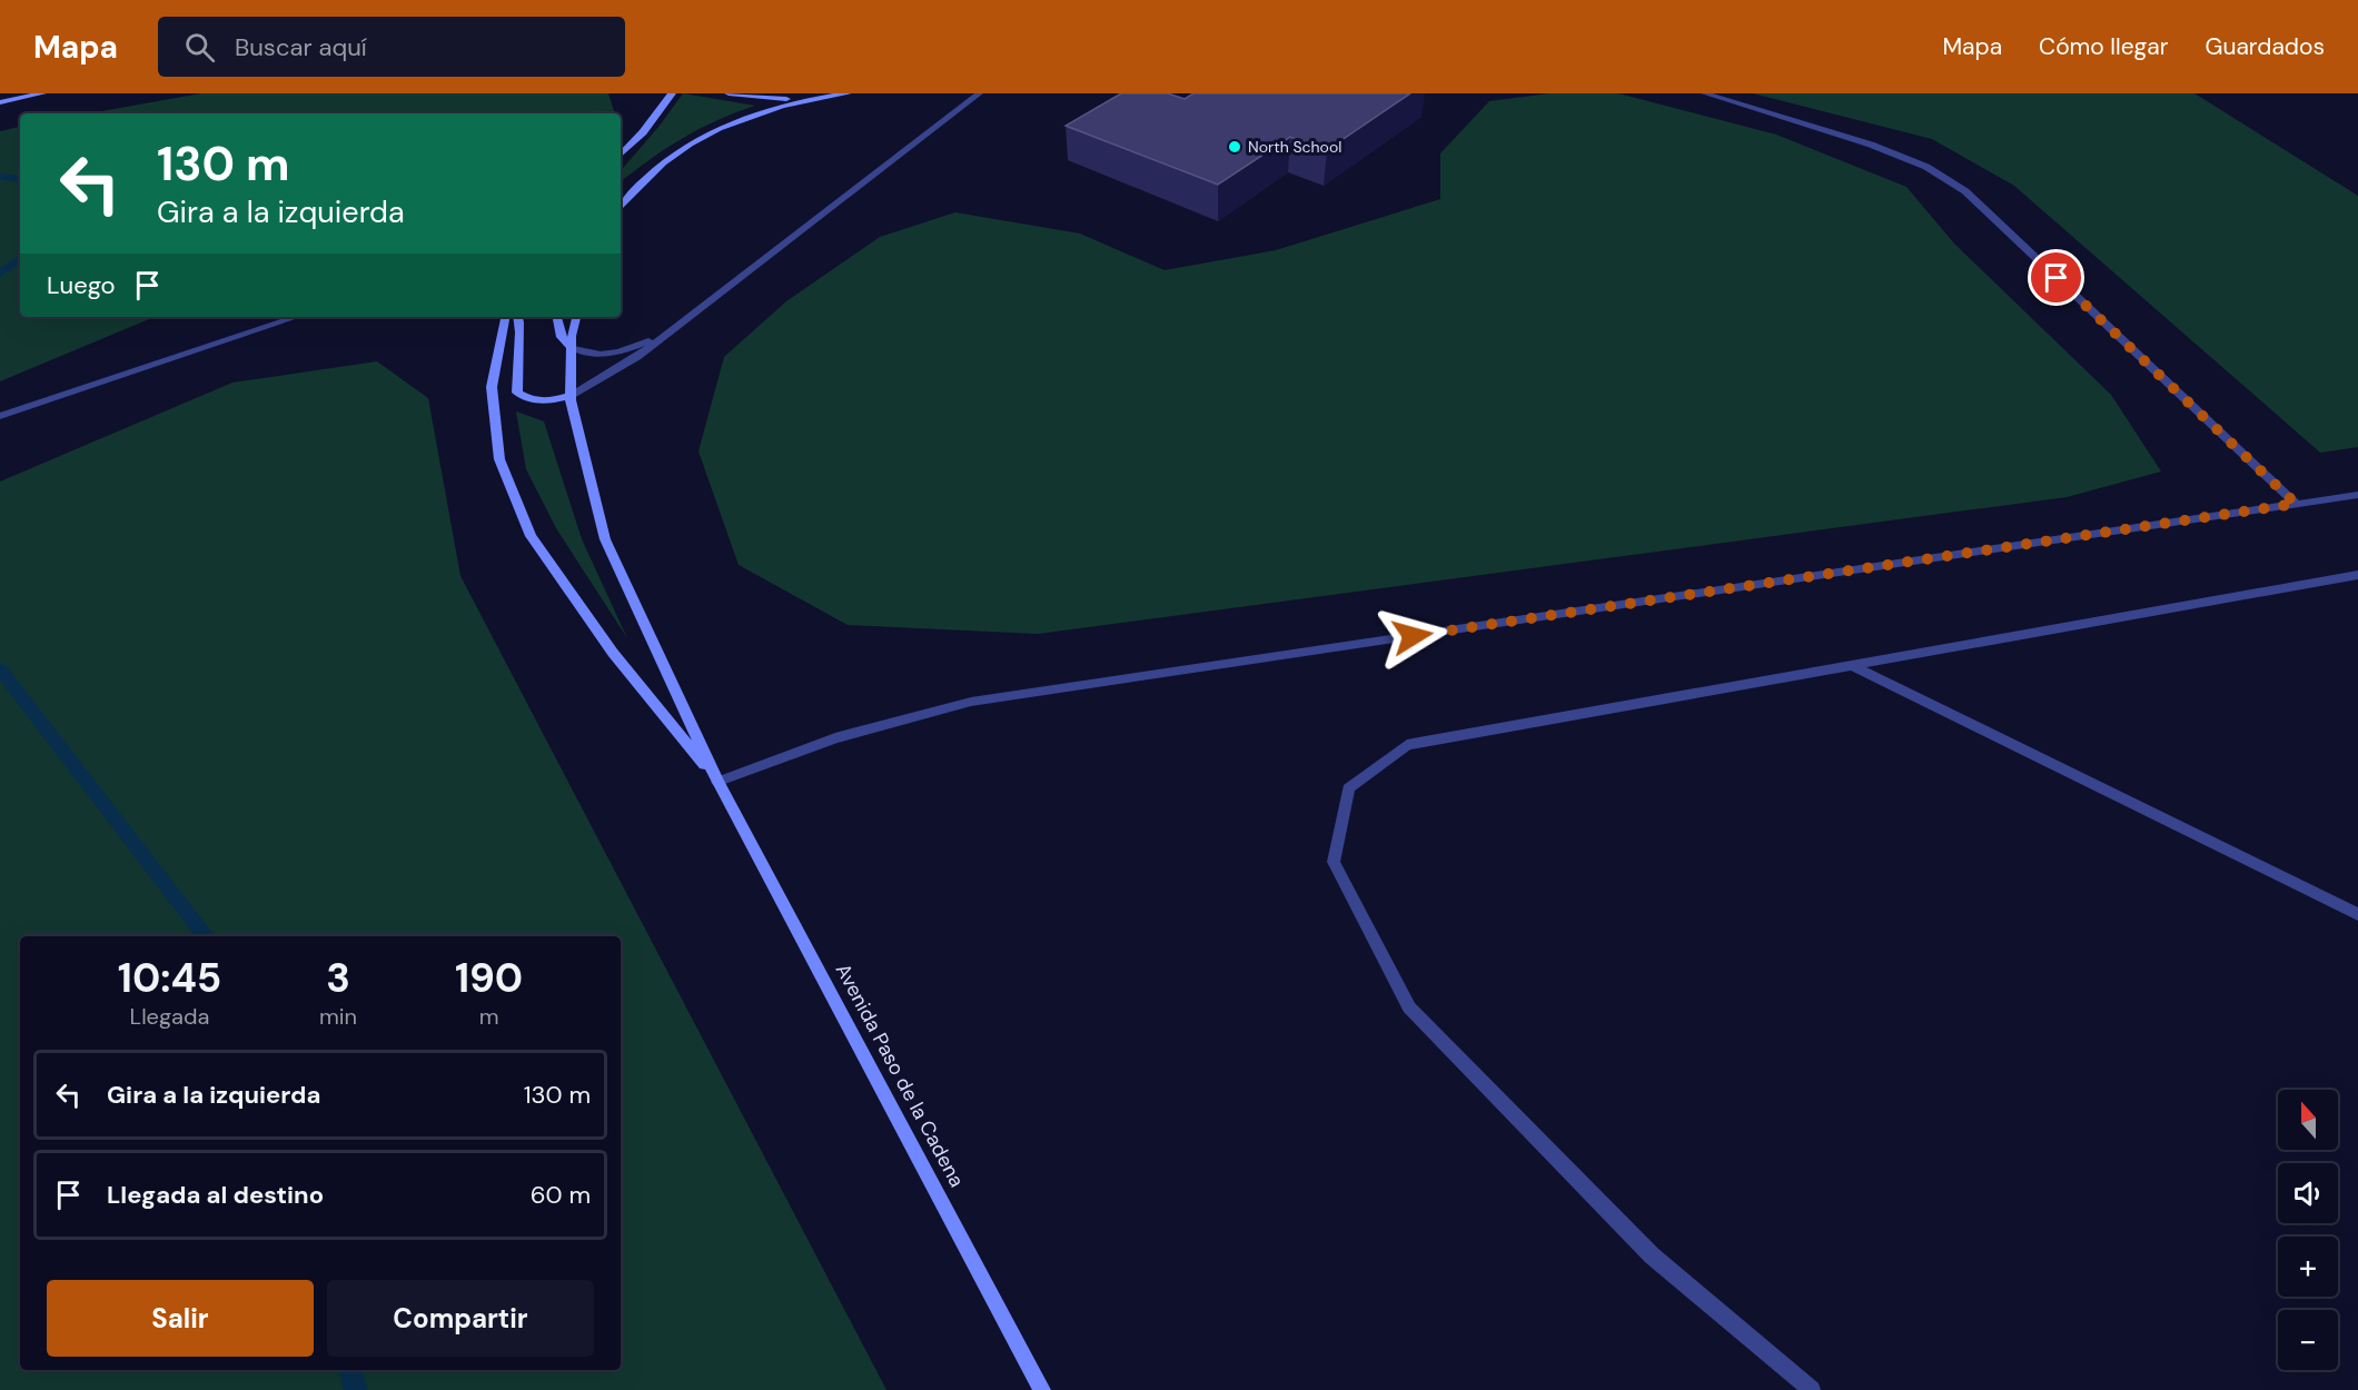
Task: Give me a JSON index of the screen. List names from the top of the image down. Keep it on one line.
{"streets":{"street":["Avenida Paso de la Cadena"]},"places":["North School"],"north":"top","page":{"header":"Mapa","search":"Buscar aquí","nav":["Mapa","Cómo llegar","Guardados"],"turn":["130 m","Gira a la izquierda"],"then":"Luego","eta":["10:45","Llegada","3","min","190","m"],"list":[{"name":"Gira a la izquierda","value":"130 m"},{"name":"Llegada al destino","value":"60 m"}],"map_buttons":["+","−"],"buttons":["Salir","Compartir"]}}
